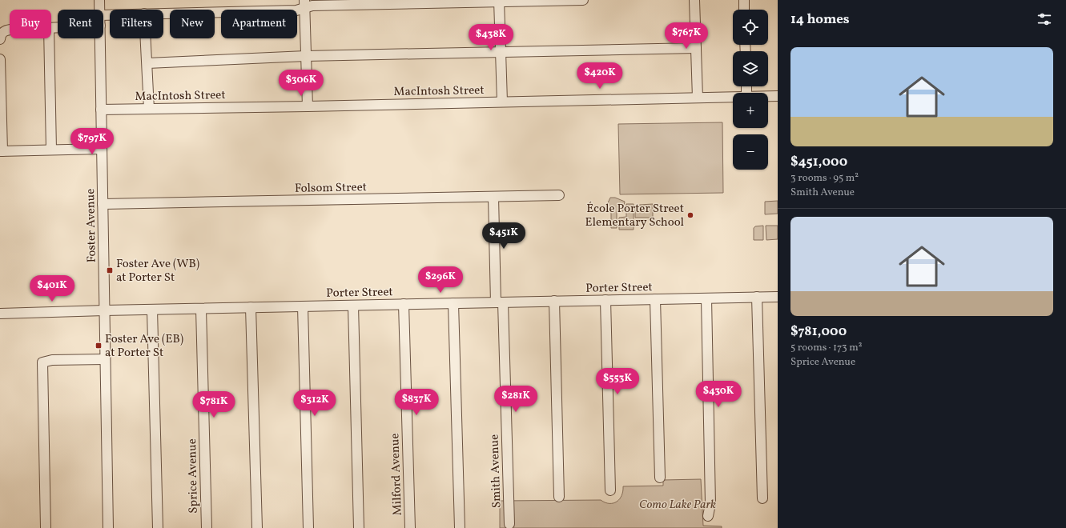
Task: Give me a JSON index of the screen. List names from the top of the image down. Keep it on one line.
{"streets":{"street":["MacIntosh Street","Folsom Street","Foster Avenue","Porter Street","Smith Avenue","Milford Avenue","Sprice Avenue"]},"crossings":[["MacIntosh Street","Foster Avenue"],["Folsom Street","Foster Avenue"],["Folsom Street","Smith Avenue"],["Foster Avenue","Porter Street"],["Porter Street","Smith Avenue"],["Porter Street","Milford Avenue"],["Porter Street","Sprice Avenue"]],"parks":["Como Lake Park"],"places":{"other":["École Porter Street Elementary School"],"transit":["Foster Ave (WB) at Porter St","Foster Ave (EB) at Porter St"]},"page":{"heading":"14 homes","map_buttons":["+","−"],"chip":["Buy","Rent","Filters","New","Apartment"],"price":["$767K","$438K","$420K","$306K","$797K","$451K","$296K","$401K","$553K","$430K","$281K","$837K","$312K","$781K"],"list":[{"name":"$451,000","note":"3 rooms · 95 m² · Smith Avenue"},{"name":"$781,000","note":"5 rooms · 173 m² · Sprice Avenue"}]}}
